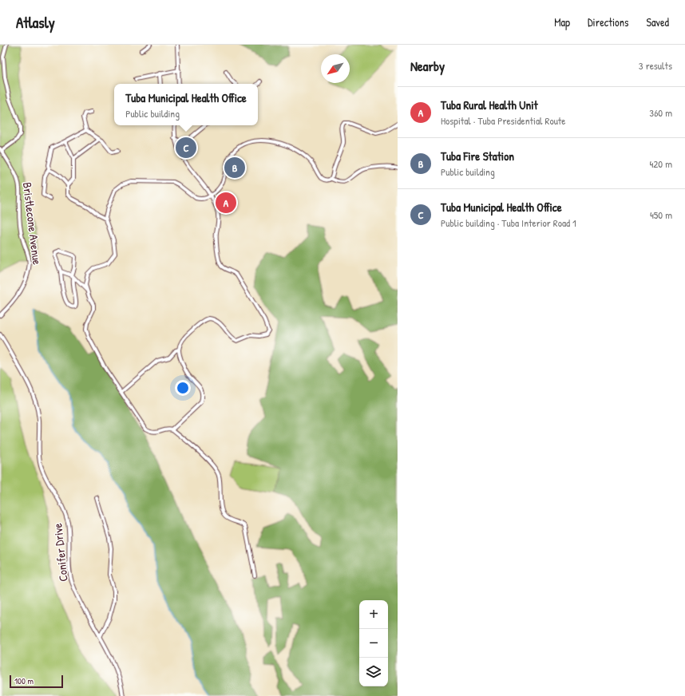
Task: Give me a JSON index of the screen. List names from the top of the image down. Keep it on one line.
{"streets":{"street":["Bristlecone Avenue","Conifer Drive"]},"scale_bar":"100 m","north":"bottom left","page":{"header":"Atlasly","nav":["Map","Directions","Saved"],"heading":["Nearby","3 results"],"popup":["Tuba Municipal Health Office","Public building"],"list":[{"mark":"A","name":"Tuba Rural Health Unit","note":"Hospital · Tuba Presidential Route","value":"360 m"},{"mark":"B","name":"Tuba Fire Station","note":"Public building","value":"420 m"},{"mark":"C","name":"Tuba Municipal Health Office","note":"Public building · Tuba Interior Road 1","value":"450 m"}],"pins":["C","B","A"],"map_buttons":["+","−"],"scale":"100 m"}}
